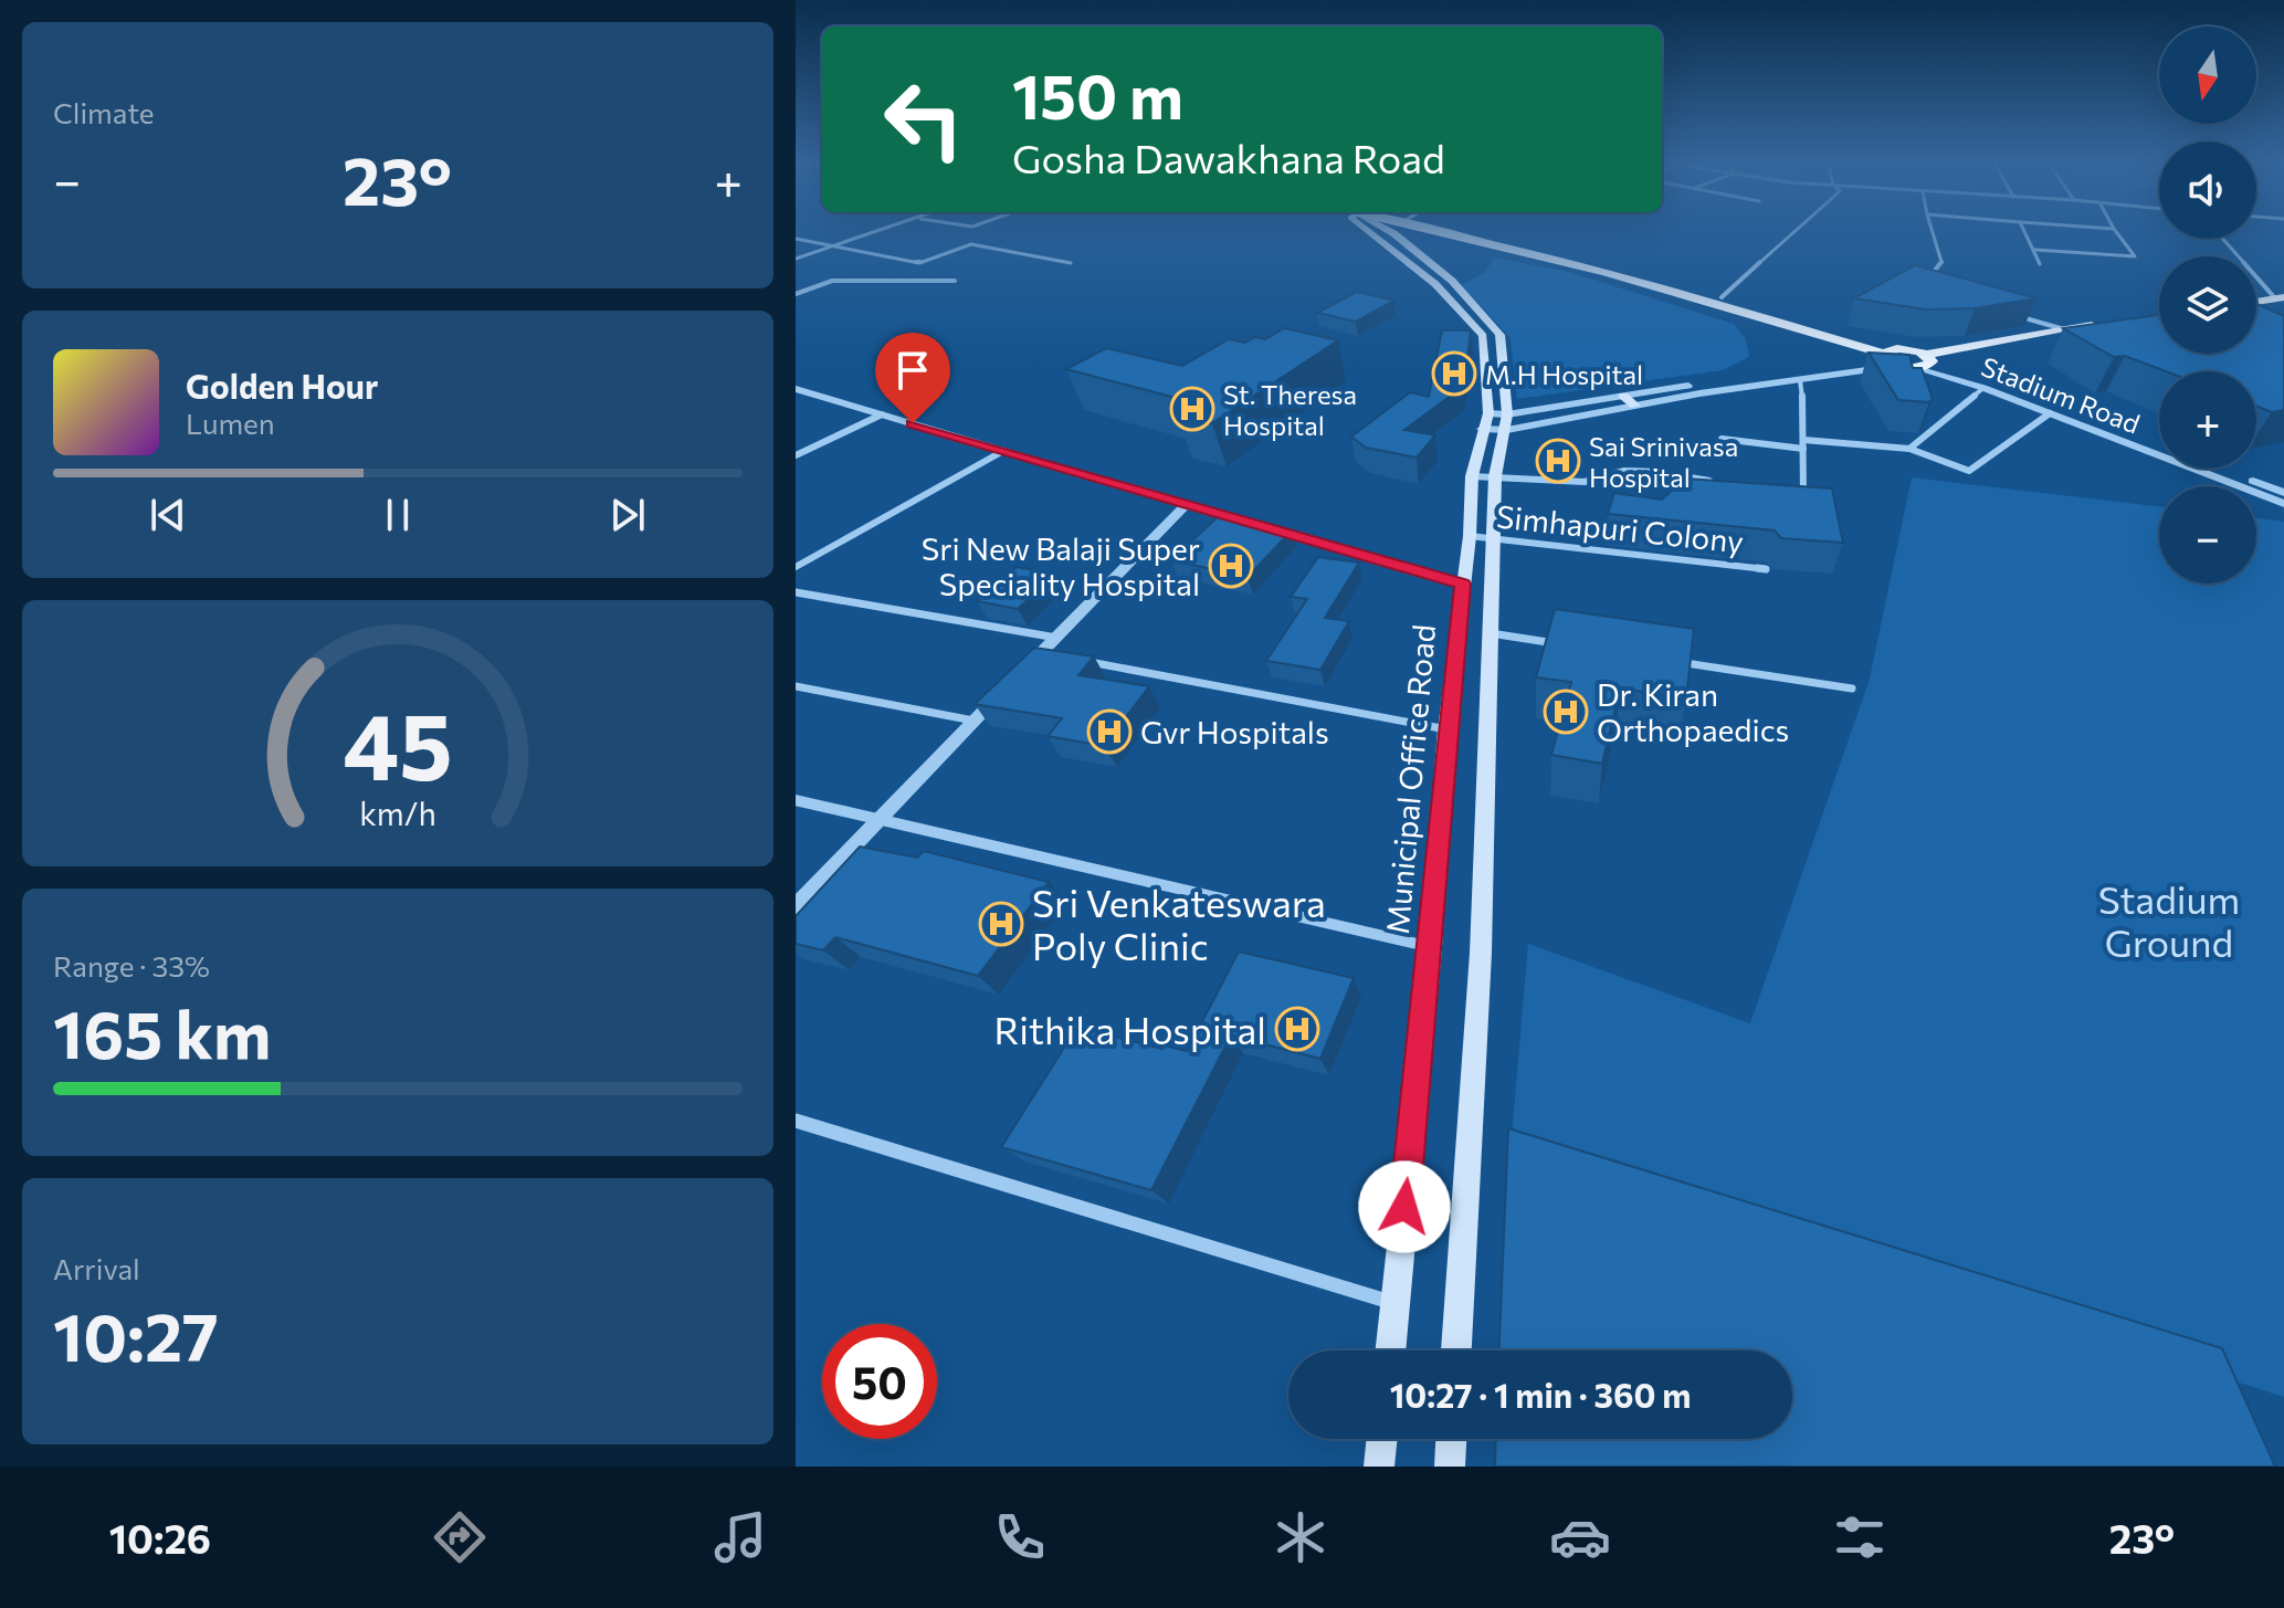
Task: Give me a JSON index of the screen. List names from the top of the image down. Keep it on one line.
{"streets":{"main road":["Municipal Office Road"],"street":["Stadium Road","Simhapuri Colony"]},"crossings":[["Simhapuri Colony","Municipal Office Road"]],"parks":["Stadium Ground"],"places":{"hospital":["M.H Hospital","St. Theresa Hospital","Sai Srinivasa Hospital","Sri New Balaji Super Speciality Hospital","Dr. Kiran Orthopaedics","Gvr Hospitals","Sri Venkateswara Poly Clinic","Rithika Hospital"]},"north":"bottom","page":{"tile":["Climate",["Range · 33%","165 km"],["Arrival","10:27"]],"map_buttons":["+","−"],"turn":["150 m","Gosha Dawakhana Road"],"heat":["−","23°","+"],"song":["Golden Hour","Lumen"],"limit":"50","trip":"10:27 · 1 min · 360 m","tabs":["10:26","23°"],"gauge":["45","km/h"]}}
